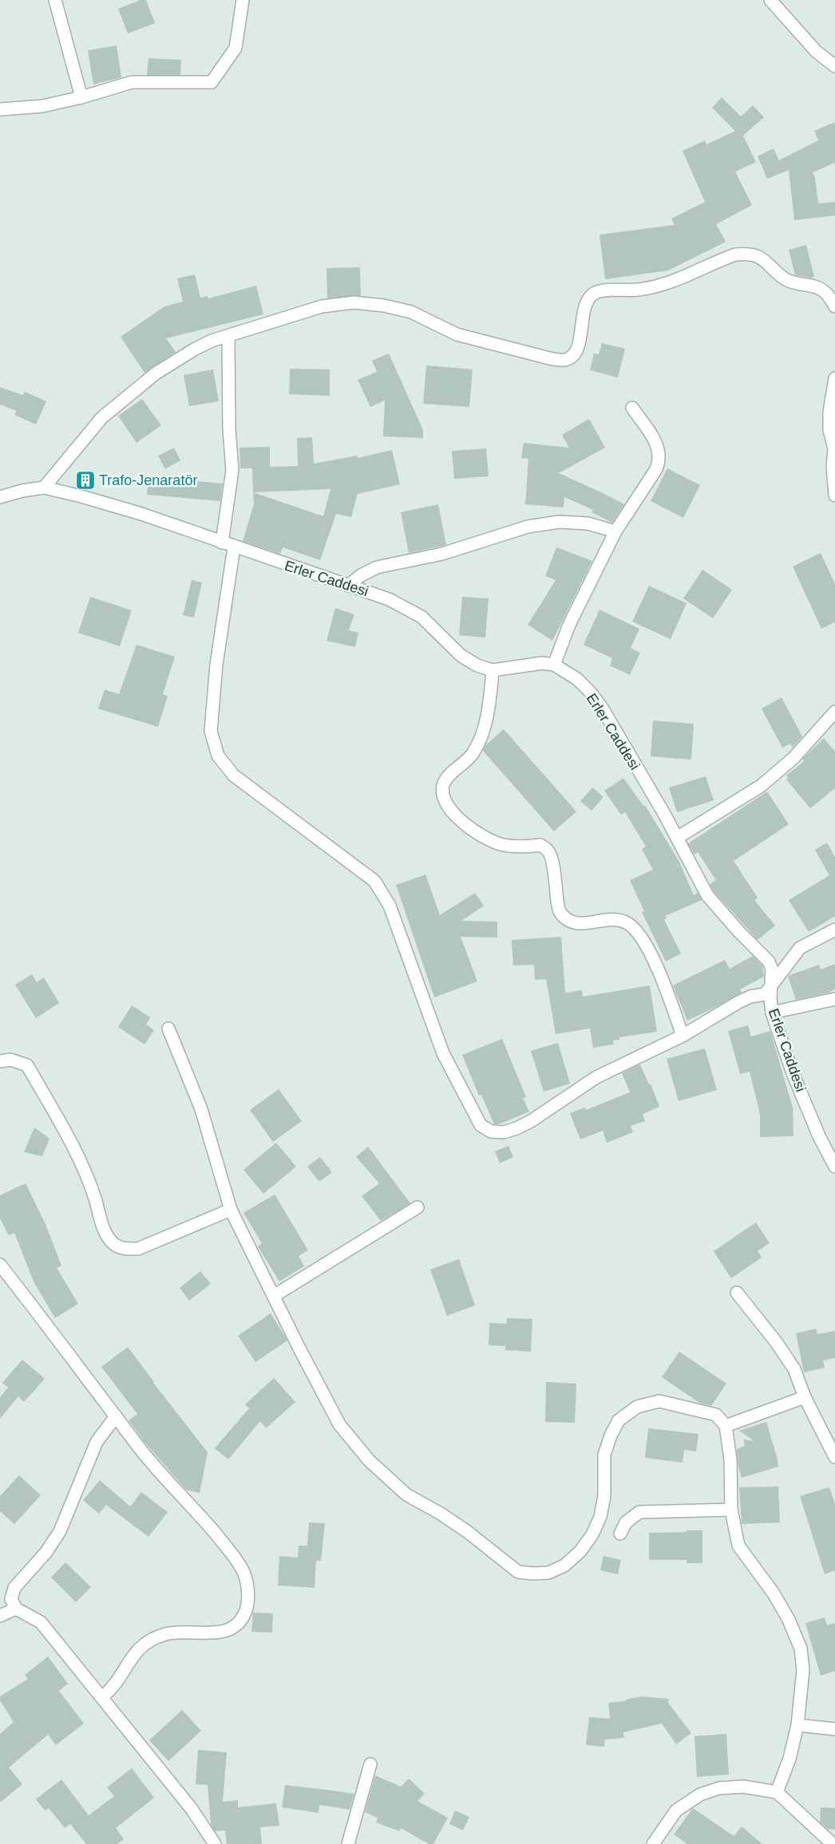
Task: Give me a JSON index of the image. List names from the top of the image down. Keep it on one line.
{"streets":{"street":["Erler Caddesi"]},"places":{"building":["Trafo-Jenaratör"]}}
